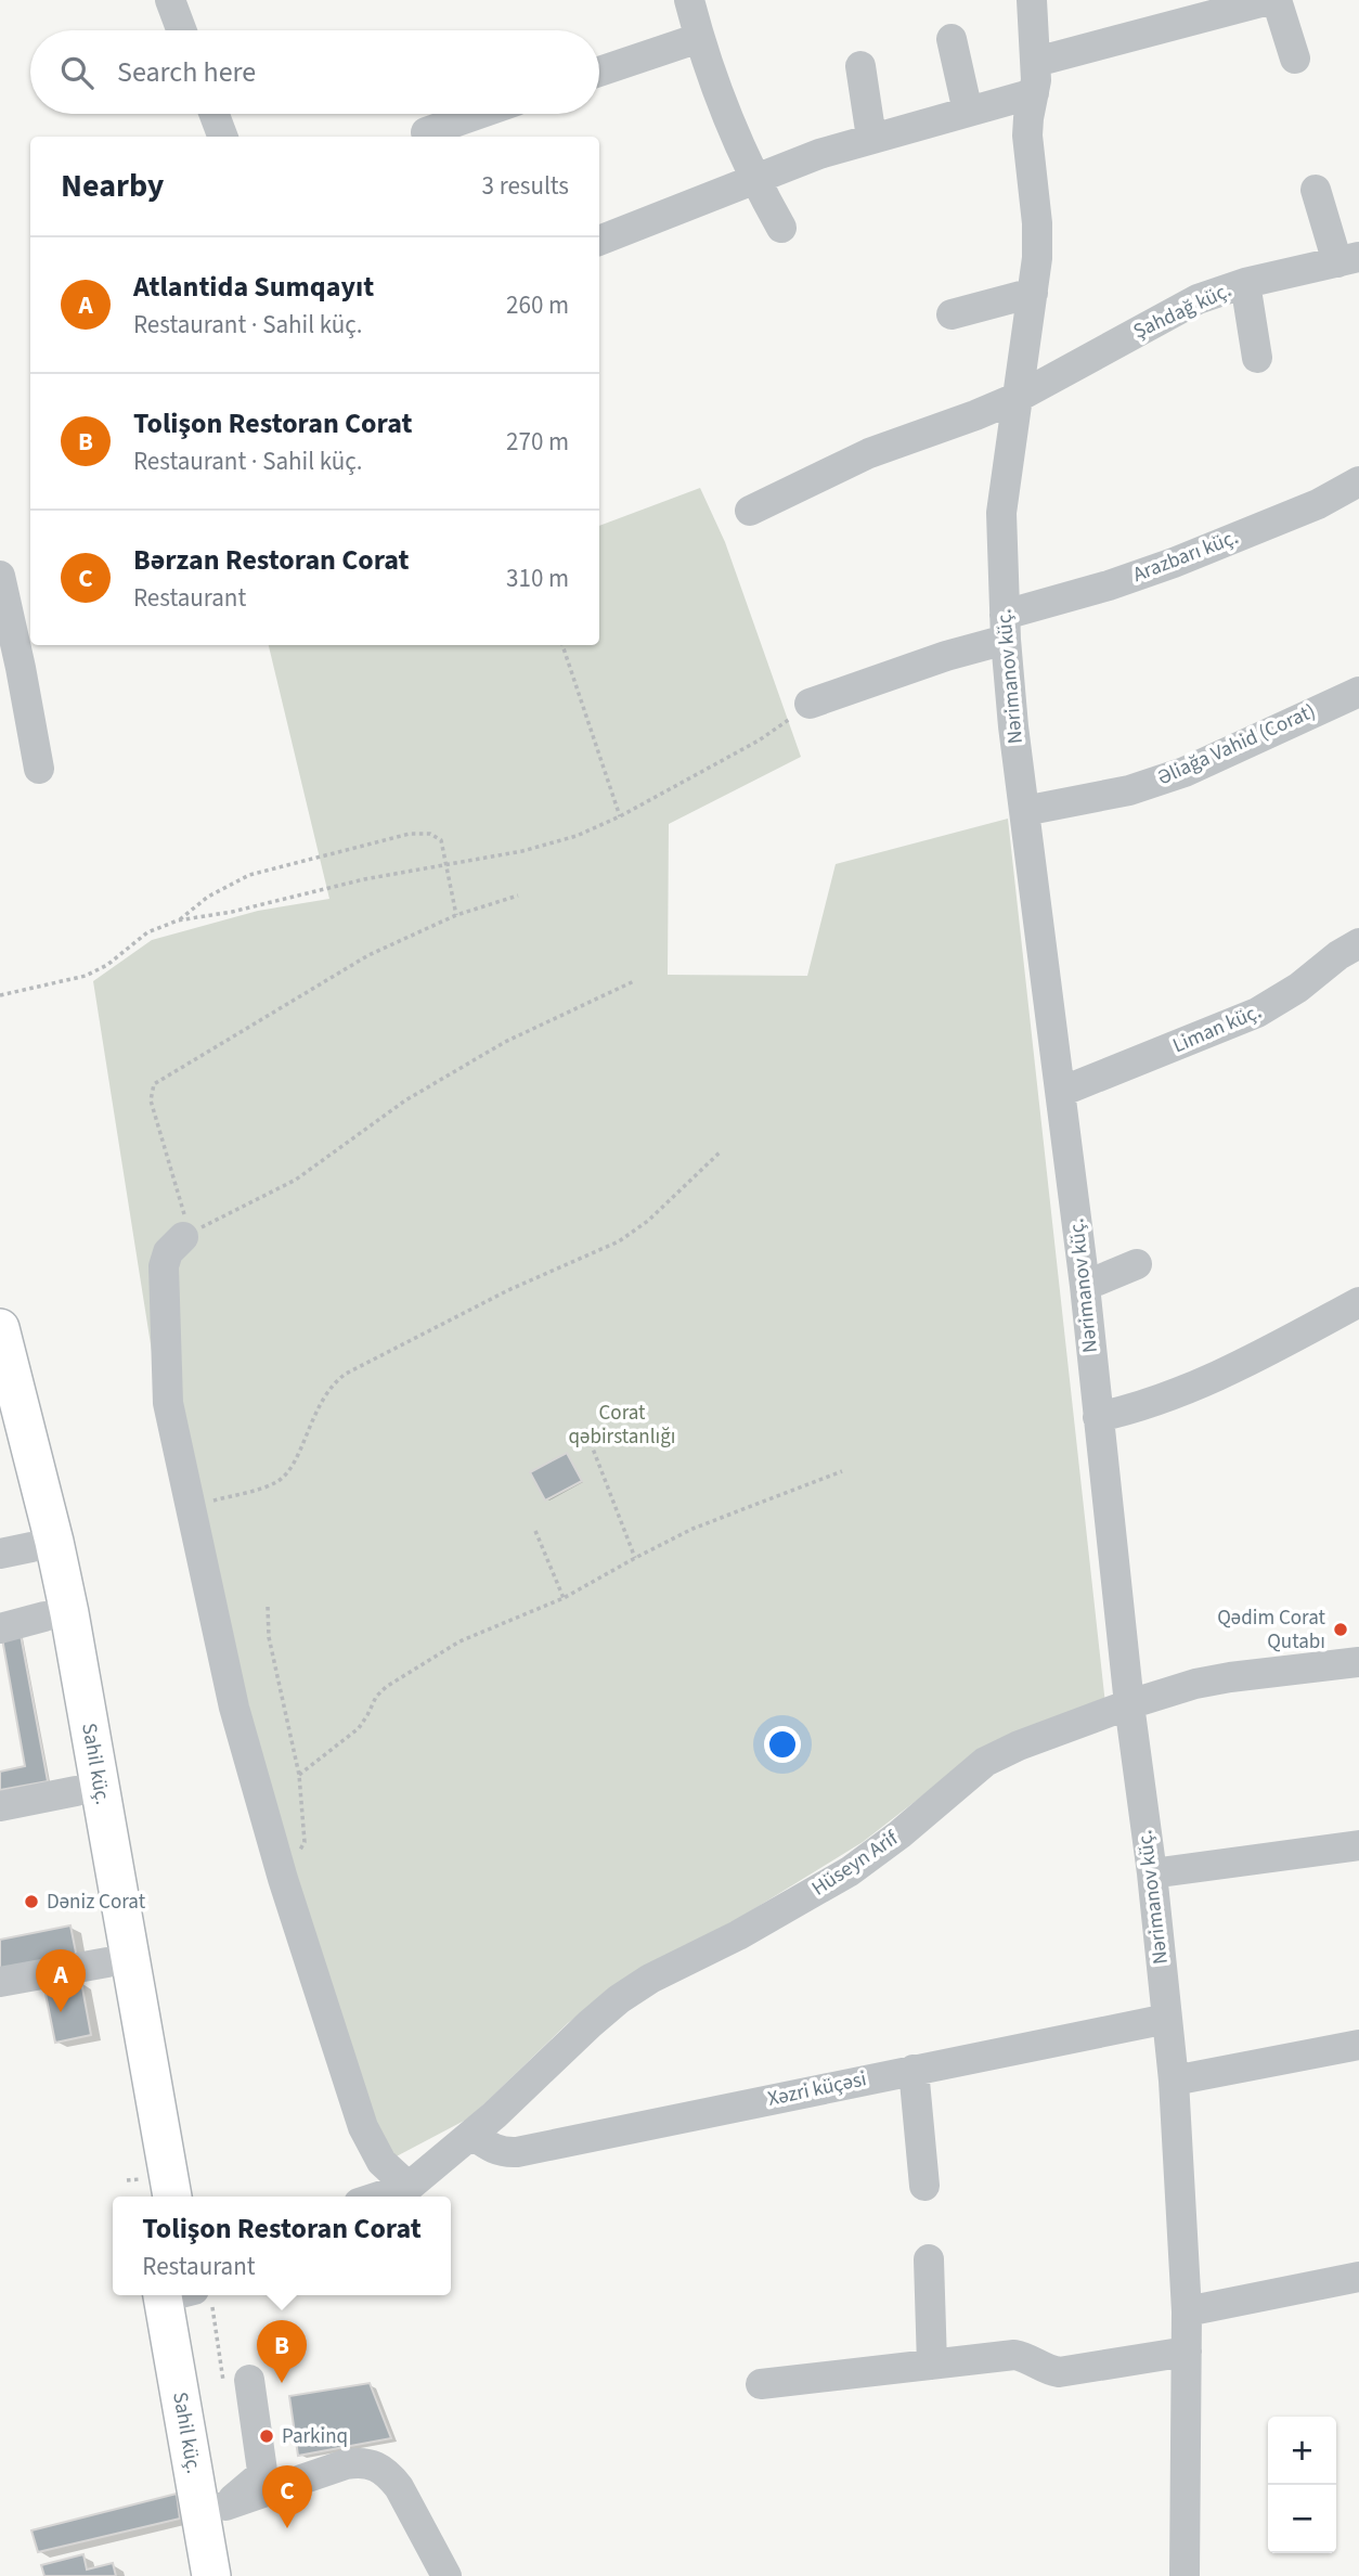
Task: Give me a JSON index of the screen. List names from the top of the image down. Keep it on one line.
{"streets":{"main road":["Sahil küç."],"street":["Şahdağ küç.","Arazbarı küç.","Nərimanov küç.","Əliağa Vahid (Corat)","Liman küç.","Hüseyn Arif","Xəzri küçəsi"]},"crossings":[["Şahdağ küç.","Nərimanov küç."],["Arazbarı küç.","Nərimanov küç."],["Nərimanov küç.","Əliağa Vahid (Corat)"],["Nərimanov küç.","Liman küç."],["Nərimanov küç.","Hüseyn Arif"],["Nərimanov küç.","Xəzri küçəsi"],["Hüseyn Arif","Xəzri küçəsi"]],"parks":["Corat qəbirstanlığı"],"places":["Qədim Corat Qutabı","Dəniz Corat","Parkinq"],"page":{"search":"Search here","heading":["Nearby","3 results"],"list":[{"mark":"A","name":"Atlantida Sumqayıt","note":"Restaurant · Sahil küç.","value":"260 m"},{"mark":"B","name":"Tolişon Restoran Corat","note":"Restaurant · Sahil küç.","value":"270 m"},{"mark":"C","name":"Bərzan Restoran Corat","note":"Restaurant","value":"310 m"}],"pins":["A","B","C"],"popup":["Tolişon Restoran Corat","Restaurant"],"map_buttons":["+","−"]}}
